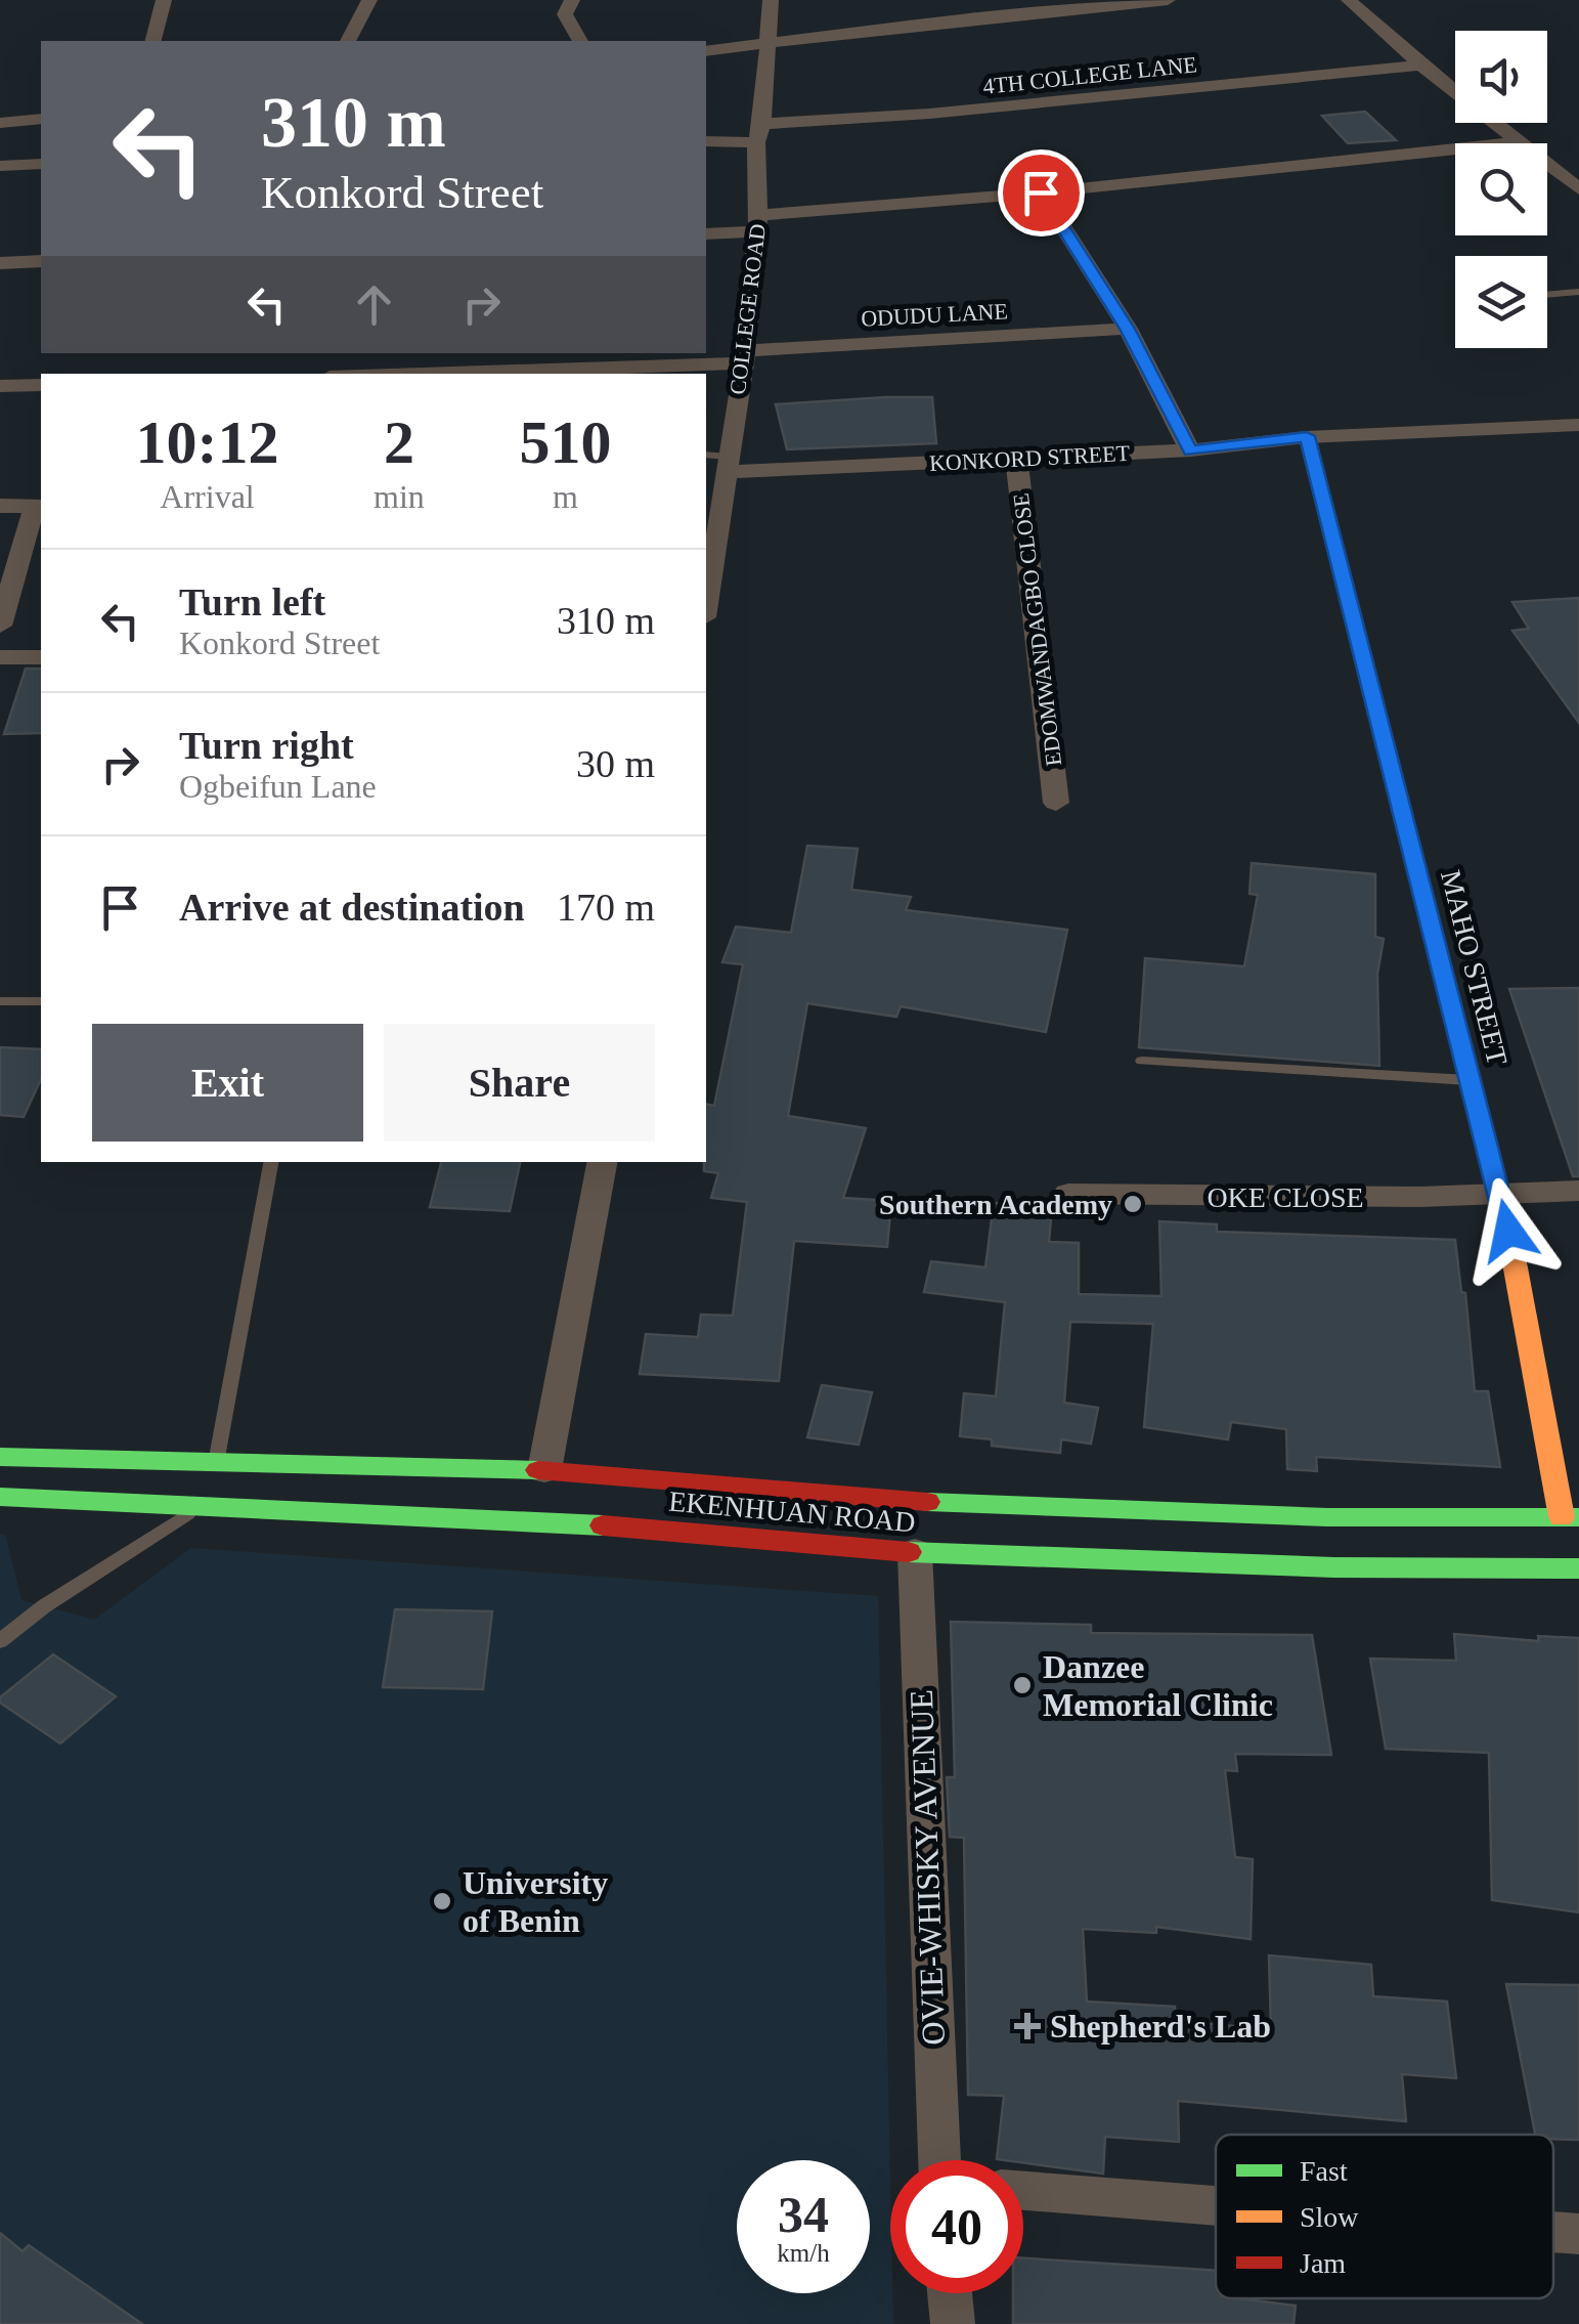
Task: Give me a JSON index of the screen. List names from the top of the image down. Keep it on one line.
{"streets":{"main road":["MAHO STREET","EKENHUAN ROAD"],"street":["4TH COLLEGE LANE","COLLEGE ROAD","ODUDU LANE","KONKORD STREET","EDOMWANDAGBO CLOSE","OKE CLOSE","OVIE-WHISKY AVENUE"]},"crossings":[["4TH COLLEGE LANE","COLLEGE ROAD"],["COLLEGE ROAD","ODUDU LANE"],["COLLEGE ROAD","KONKORD STREET"],["KONKORD STREET","EDOMWANDAGBO CLOSE"],["KONKORD STREET","MAHO STREET"],["MAHO STREET","OKE CLOSE"],["MAHO STREET","EKENHUAN ROAD"],["EKENHUAN ROAD","OVIE-WHISKY AVENUE"]],"places":{"other":["Southern Academy","Danzee Memorial Clinic","University of Benin"],"health":["Shepherd's Lab"]},"legend":["Fast","Slow","Jam"],"page":{"turn":["310 m","Konkord Street"],"eta":["10:12","Arrival","2","min","510","m"],"list":[{"name":"Turn left","note":"Konkord Street","value":"310 m"},{"name":"Turn right","note":"Ogbeifun Lane","value":"30 m"},{"name":"Arrive at destination","value":"170 m"}],"buttons":["Exit","Share"],"speed":"34 km/h","limit":"40"}}
